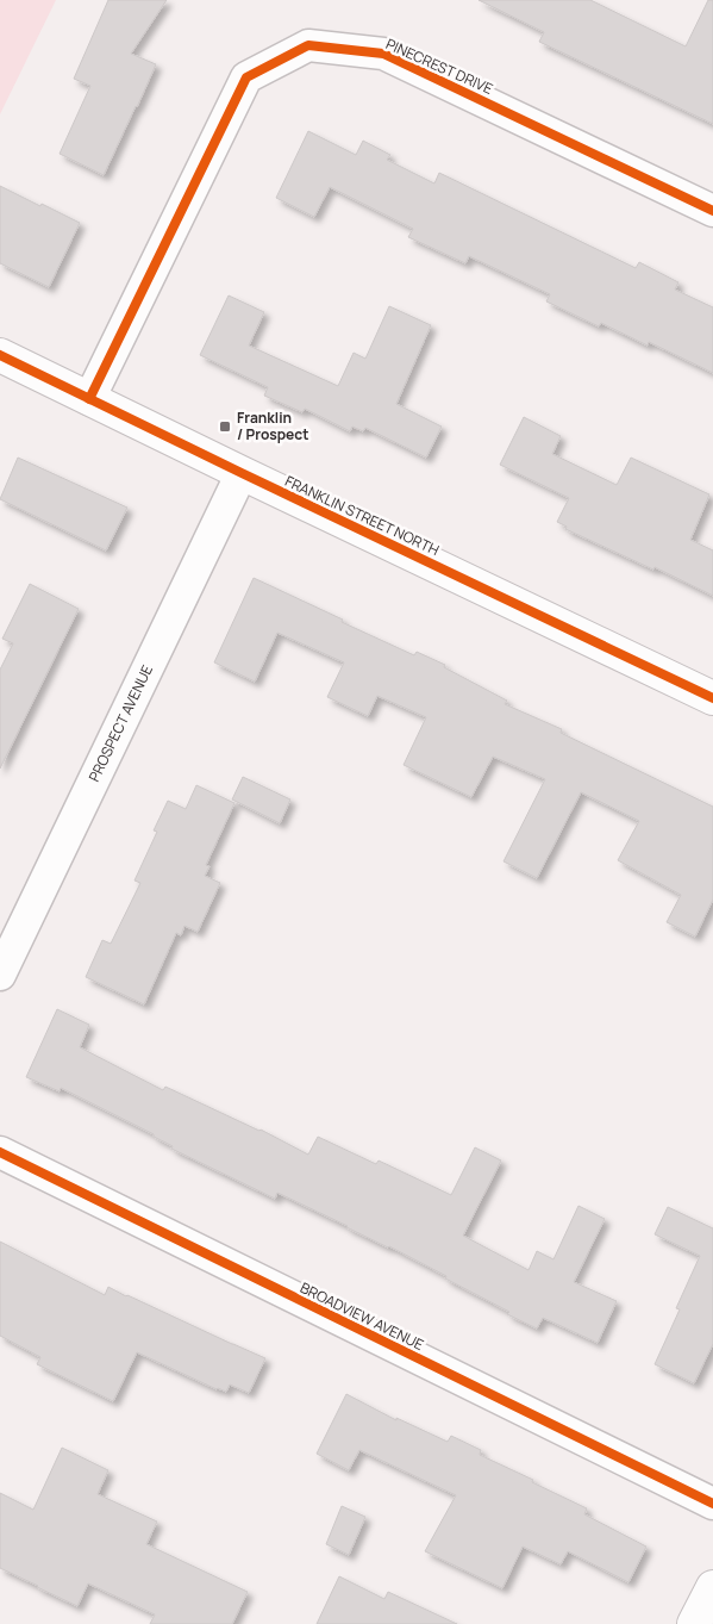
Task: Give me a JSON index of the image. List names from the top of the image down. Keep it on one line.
{"streets":{"street":["PINECREST DRIVE","FRANKLIN STREET NORTH","PROSPECT AVENUE","BROADVIEW AVENUE"]},"crossings":[["PINECREST DRIVE","FRANKLIN STREET NORTH"],["FRANKLIN STREET NORTH","PROSPECT AVENUE"]],"places":{"transit":["Franklin / Prospect"]}}
